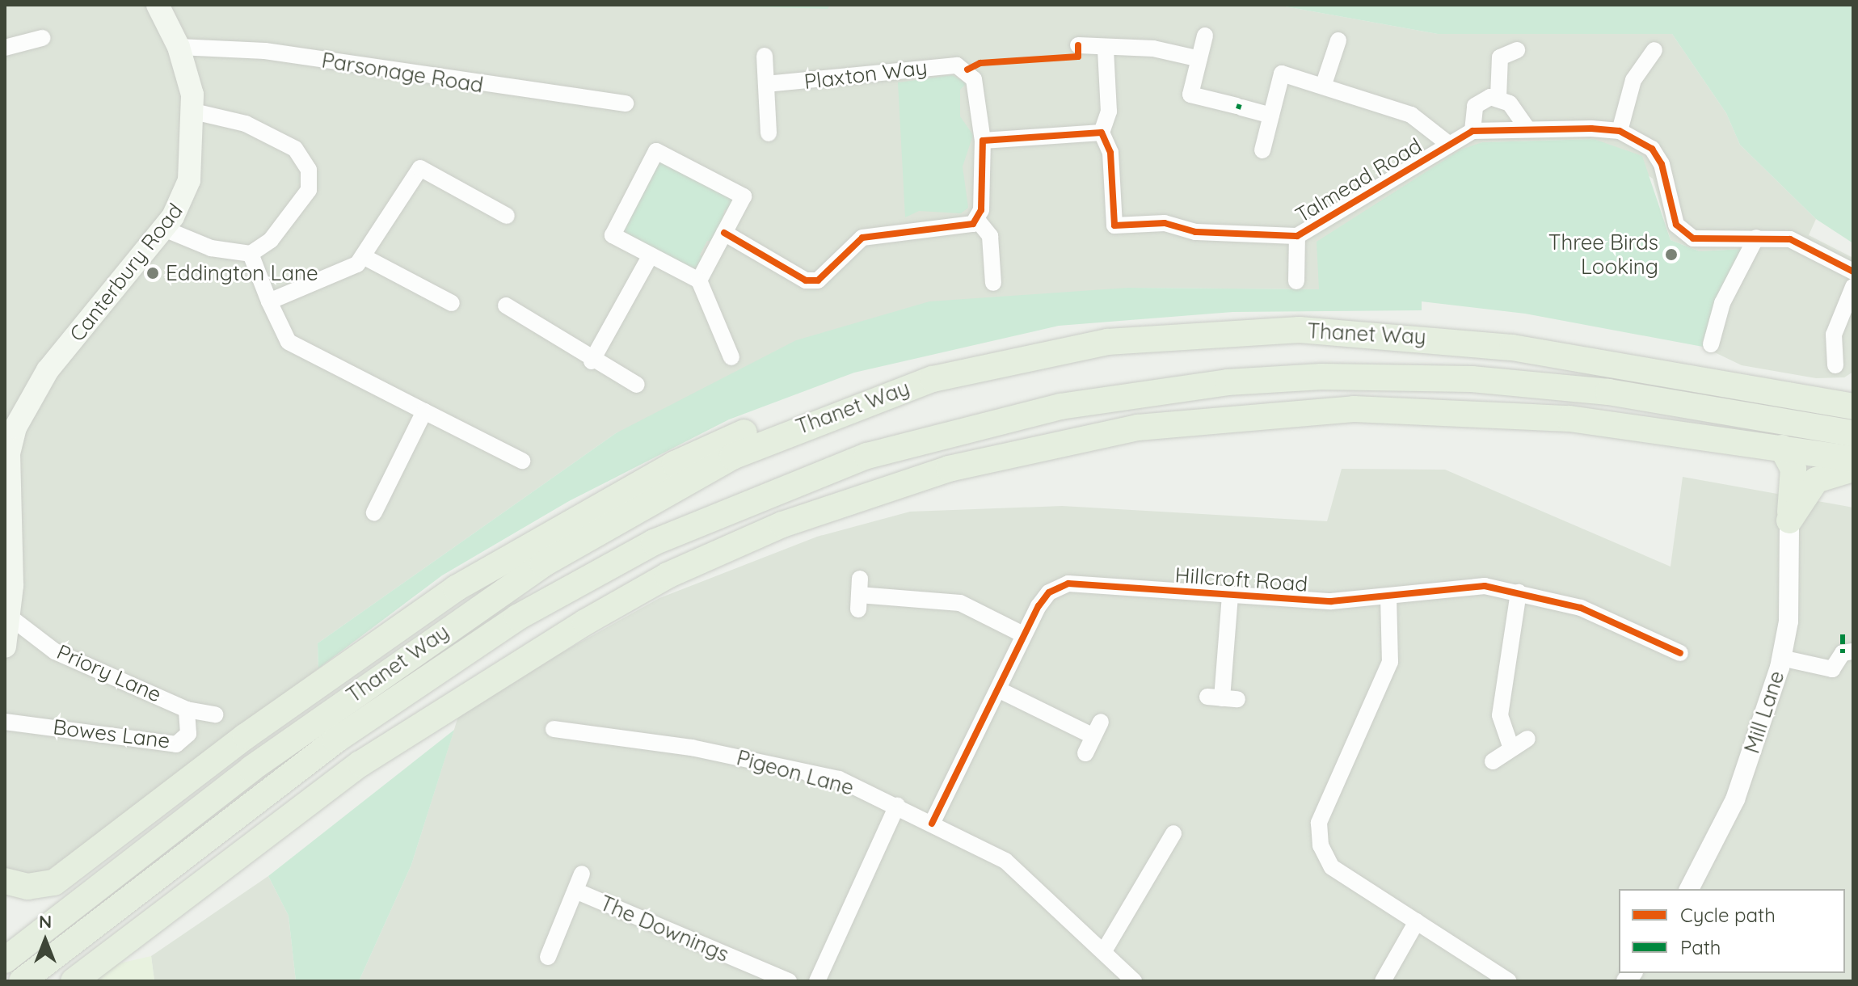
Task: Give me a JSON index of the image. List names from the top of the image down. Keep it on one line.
{"streets":{"highway":["Thanet Way"],"main road":["Canterbury Road"],"street":["Parsonage Road","Plaxton Way","Talmead Road","Hillcroft Road","Priory Lane","Mill Lane","Bowes Lane","Pigeon Lane","The Downings"]},"crossings":[["Parsonage Road","Canterbury Road"],["Canterbury Road","Priory Lane"],["Hillcroft Road","Pigeon Lane"],["Priory Lane","Bowes Lane"]],"places":["Three Birds Looking","Eddington Lane"],"legend":["Cycle path","Path"],"north":"top"}
